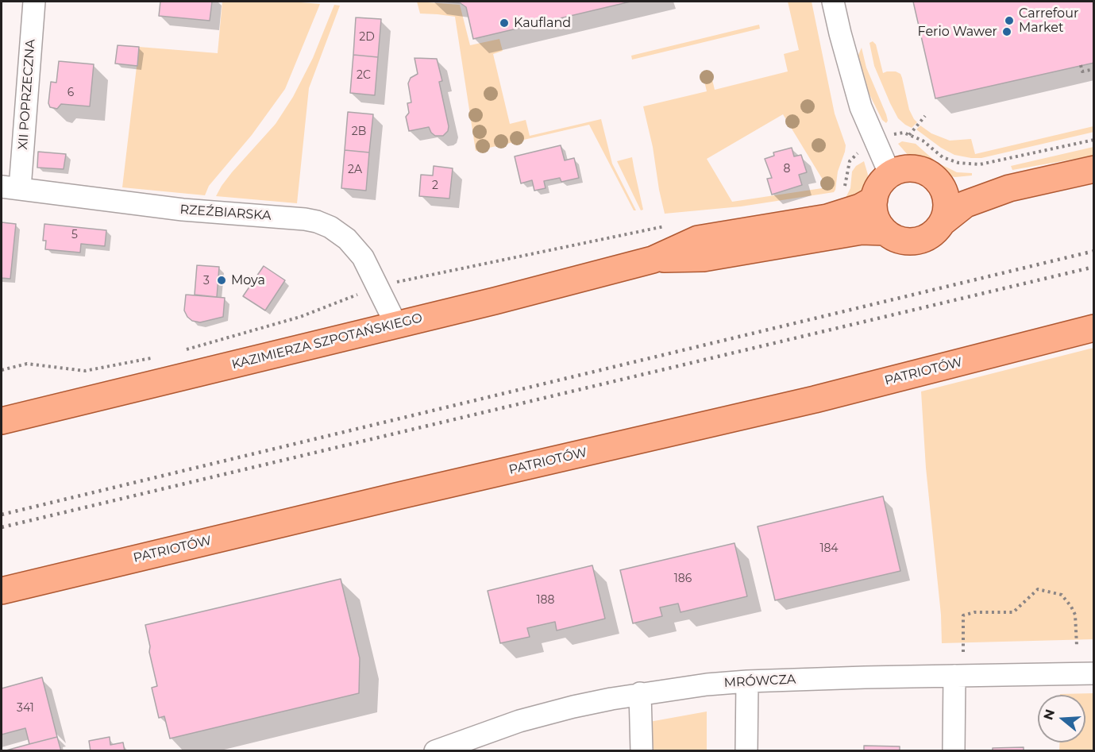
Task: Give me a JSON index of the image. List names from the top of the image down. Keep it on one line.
{"streets":{"main road":["KAZIMIERZA SZPOTAŃSKIEGO","PATRIOTÓW"],"street":["XII POPRZECZNA","RZEŹBIARSKA","MRÓWCZA"]},"crossings":[["XII POPRZECZNA","RZEŹBIARSKA"],["RZEŹBIARSKA","KAZIMIERZA SZPOTAŃSKIEGO"]],"places":["Carrefour Market","Kaufland","Ferio Wawer","Moya"],"house_numbers":["2D","2C","6","2B","8","2A","2","5","3","184","186","188","341"],"north":"left"}
